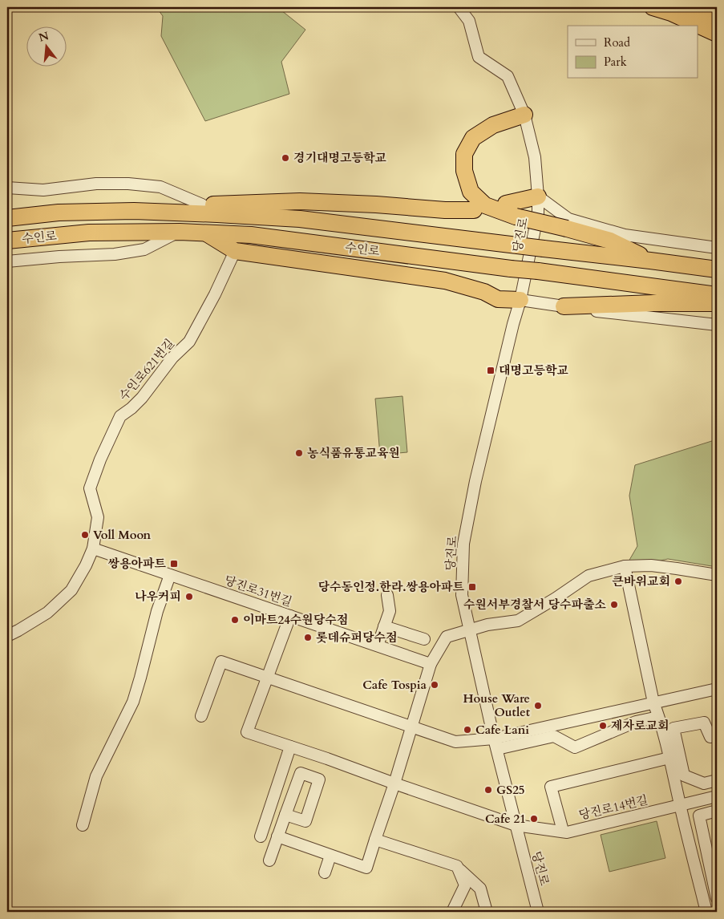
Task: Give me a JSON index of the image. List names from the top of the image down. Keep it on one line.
{"streets":{"highway":["수인로"],"street":["당진로","수인로621번길","당진로31번길","당진로14번길"]},"crossings":[["당진로","당진로14번길"],["수인로621번길","당진로31번길"]],"places":{"other":["경기대명고등학교","농식품유통교육원","Voll Moon","큰바위교회","나우커피","수원서부경찰서 당수파출소","이마트24수원당수점","롯데슈퍼당수점","Cafe Tospia","House Ware Outlet","제자로교회","Cafe Lani","GS25","Cafe 21"],"transit":["대명고등학교","쌍용아파트","당수동인정.한라.쌍용아파트"]},"legend":["Road","Park"],"north":"top"}
